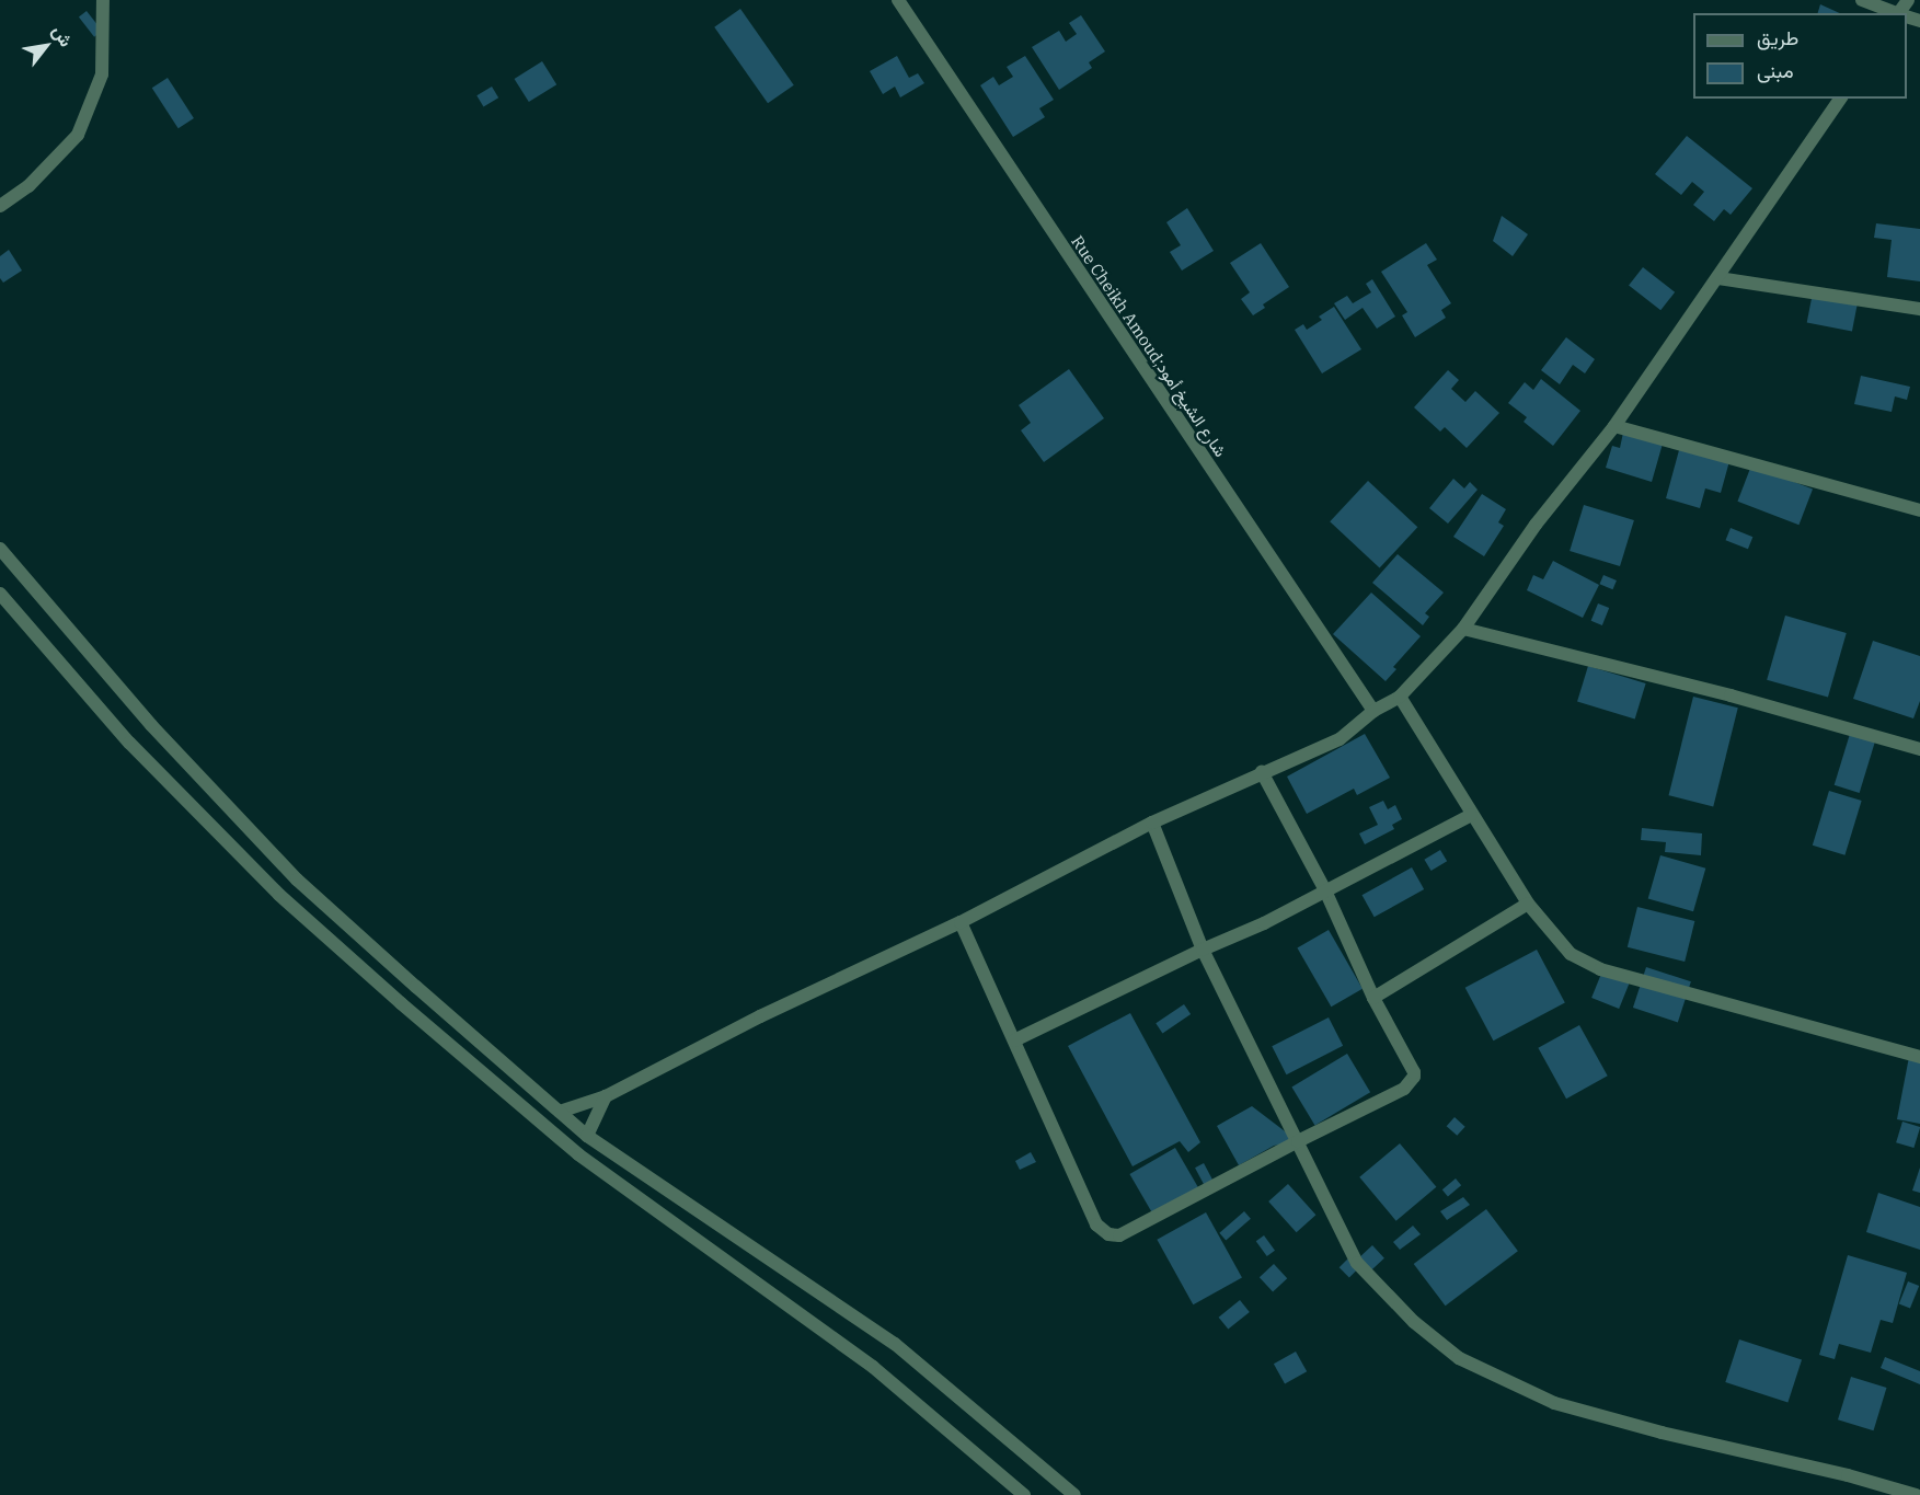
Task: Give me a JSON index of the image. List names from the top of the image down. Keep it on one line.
{"streets":{"street":["Rue Cheikh Amoud;شارع الشيخ أمود"]},"legend":["طريق","مبنى"],"north":"top right"}
